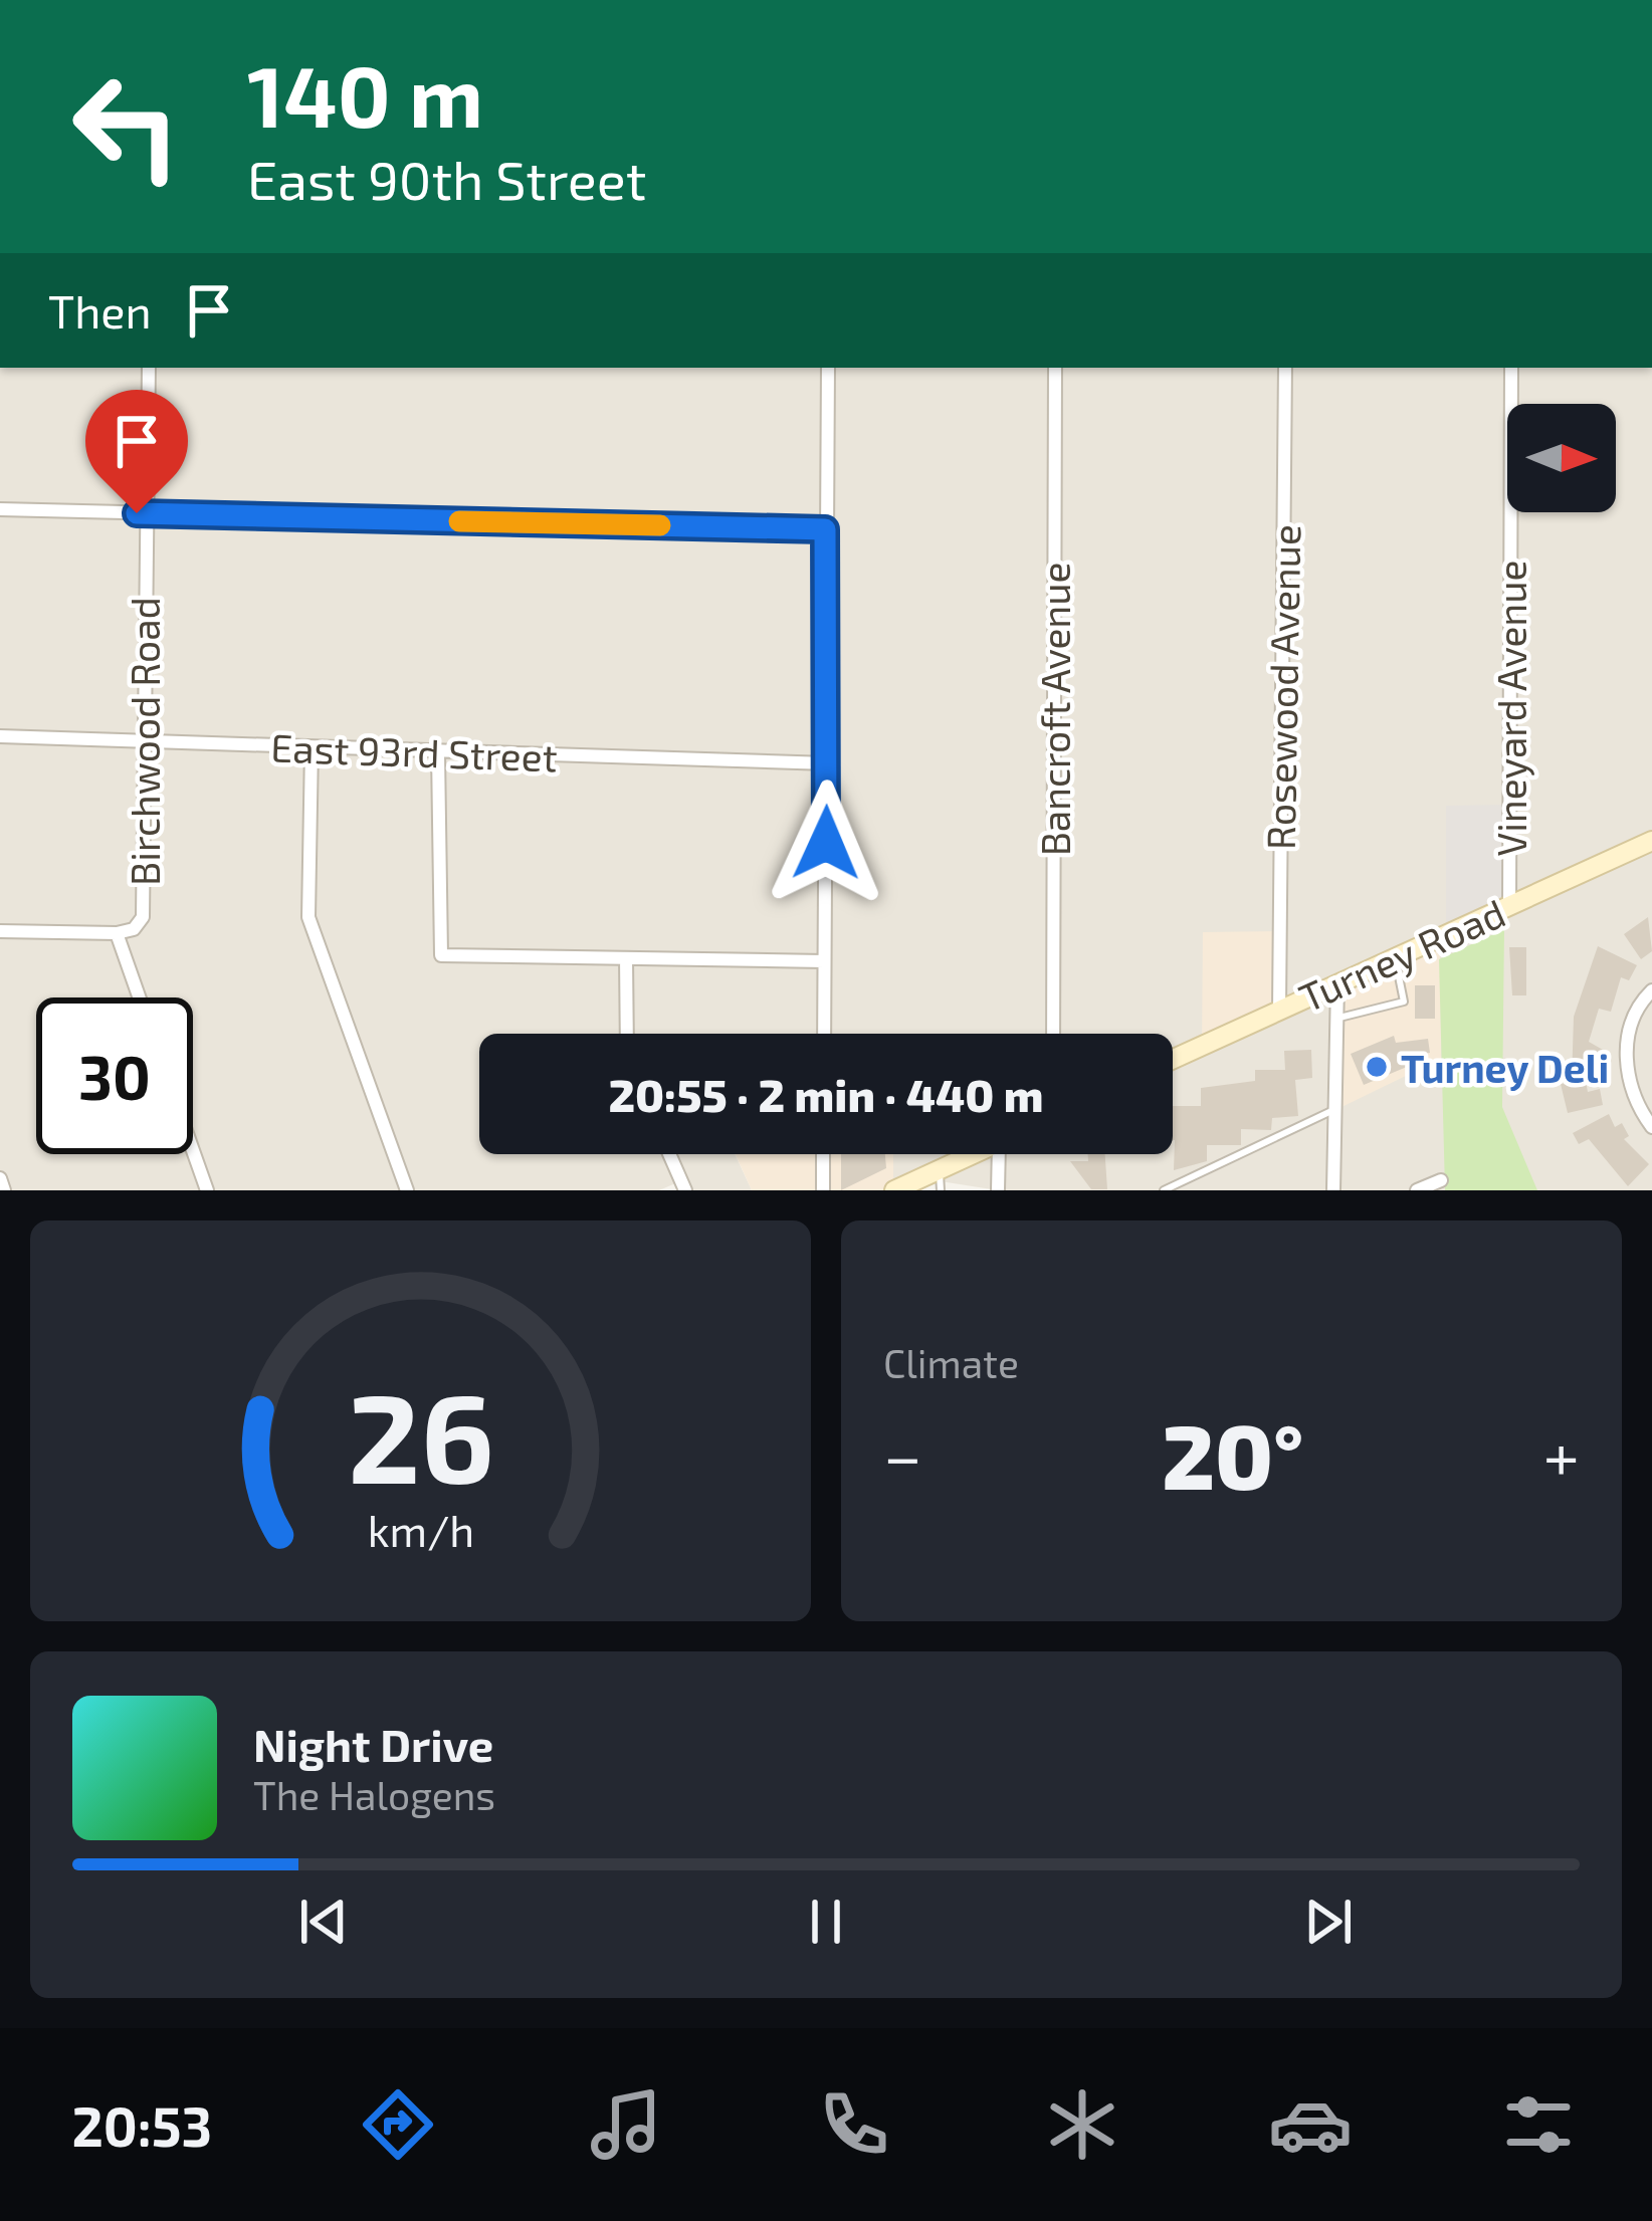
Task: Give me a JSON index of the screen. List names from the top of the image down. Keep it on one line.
{"streets":{"main road":["Turney Road"],"street":["Rosewood Avenue","Vineyard Avenue","Bancroft Avenue","Birchwood Road","East 93rd Street"]},"crossings":[["Rosewood Avenue","Turney Road"],["Vineyard Avenue","Turney Road"],["Birchwood Road","East 93rd Street"]],"places":["Turney Deli"],"north":"right","page":{"turn":["140 m","East 90th Street"],"then":"Then","limit":"30","trip":"20:55 · 2 min · 440 m","tile":"Climate","heat":["−","20°","+"],"song":["Night Drive","The Halogens"],"tabs":"20:53","gauge":["26","km/h"]}}
